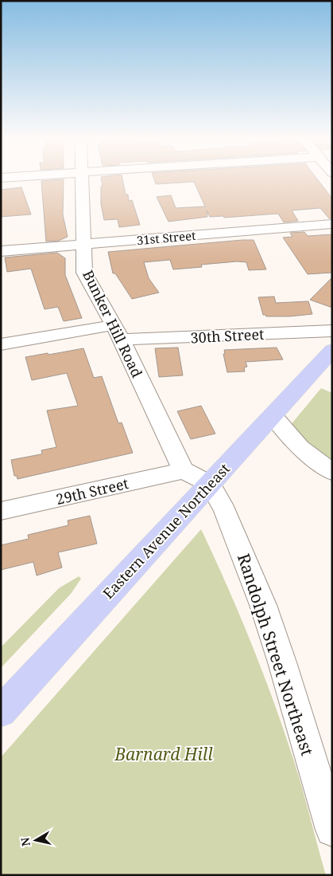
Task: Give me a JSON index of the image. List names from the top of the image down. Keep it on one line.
{"streets":{"main road":["Eastern Avenue Northeast"],"street":["31st Street","Bunker Hill Road","30th Street","29th Street","Randolph Street Northeast"]},"crossings":[["31st Street","Bunker Hill Road"],["Bunker Hill Road","30th Street"],["Bunker Hill Road","29th Street"],["Eastern Avenue Northeast","Randolph Street Northeast"]],"parks":["Barnard Hill"],"north":"left"}
